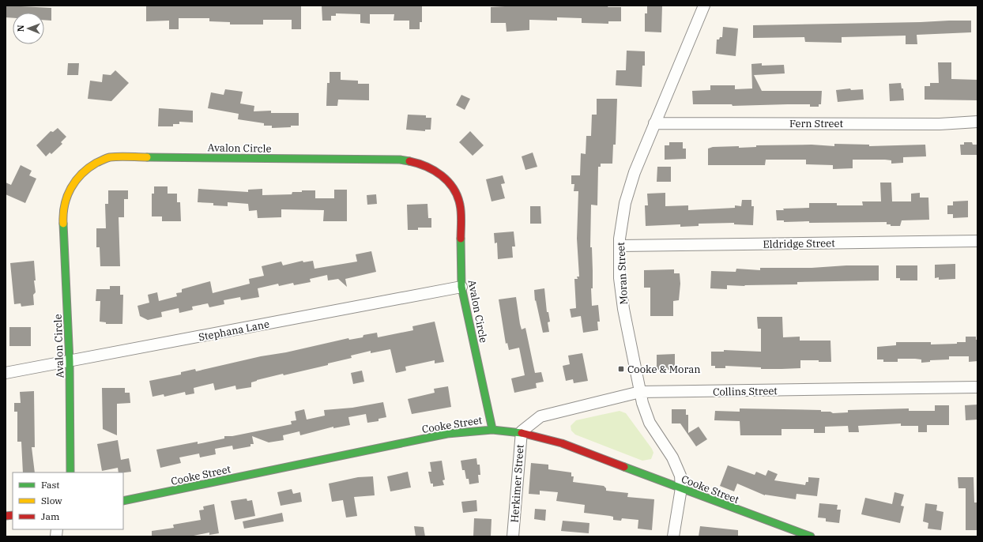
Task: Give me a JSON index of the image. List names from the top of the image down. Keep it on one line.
{"streets":{"street":["Fern Street","Avalon Circle","Eldridge Street","Moran Street","Stephana Lane","Collins Street","Cooke Street","Herkimer Street"]},"crossings":[["Fern Street","Moran Street"],["Avalon Circle","Stephana Lane"],["Avalon Circle","Cooke Street"],["Eldridge Street","Moran Street"],["Moran Street","Collins Street"],["Moran Street","Cooke Street"],["Collins Street","Cooke Street"],["Collins Street","Herkimer Street"],["Cooke Street","Herkimer Street"]],"places":{"transit":["Cooke & Moran"]},"legend":["Fast","Slow","Jam"],"north":"left"}
